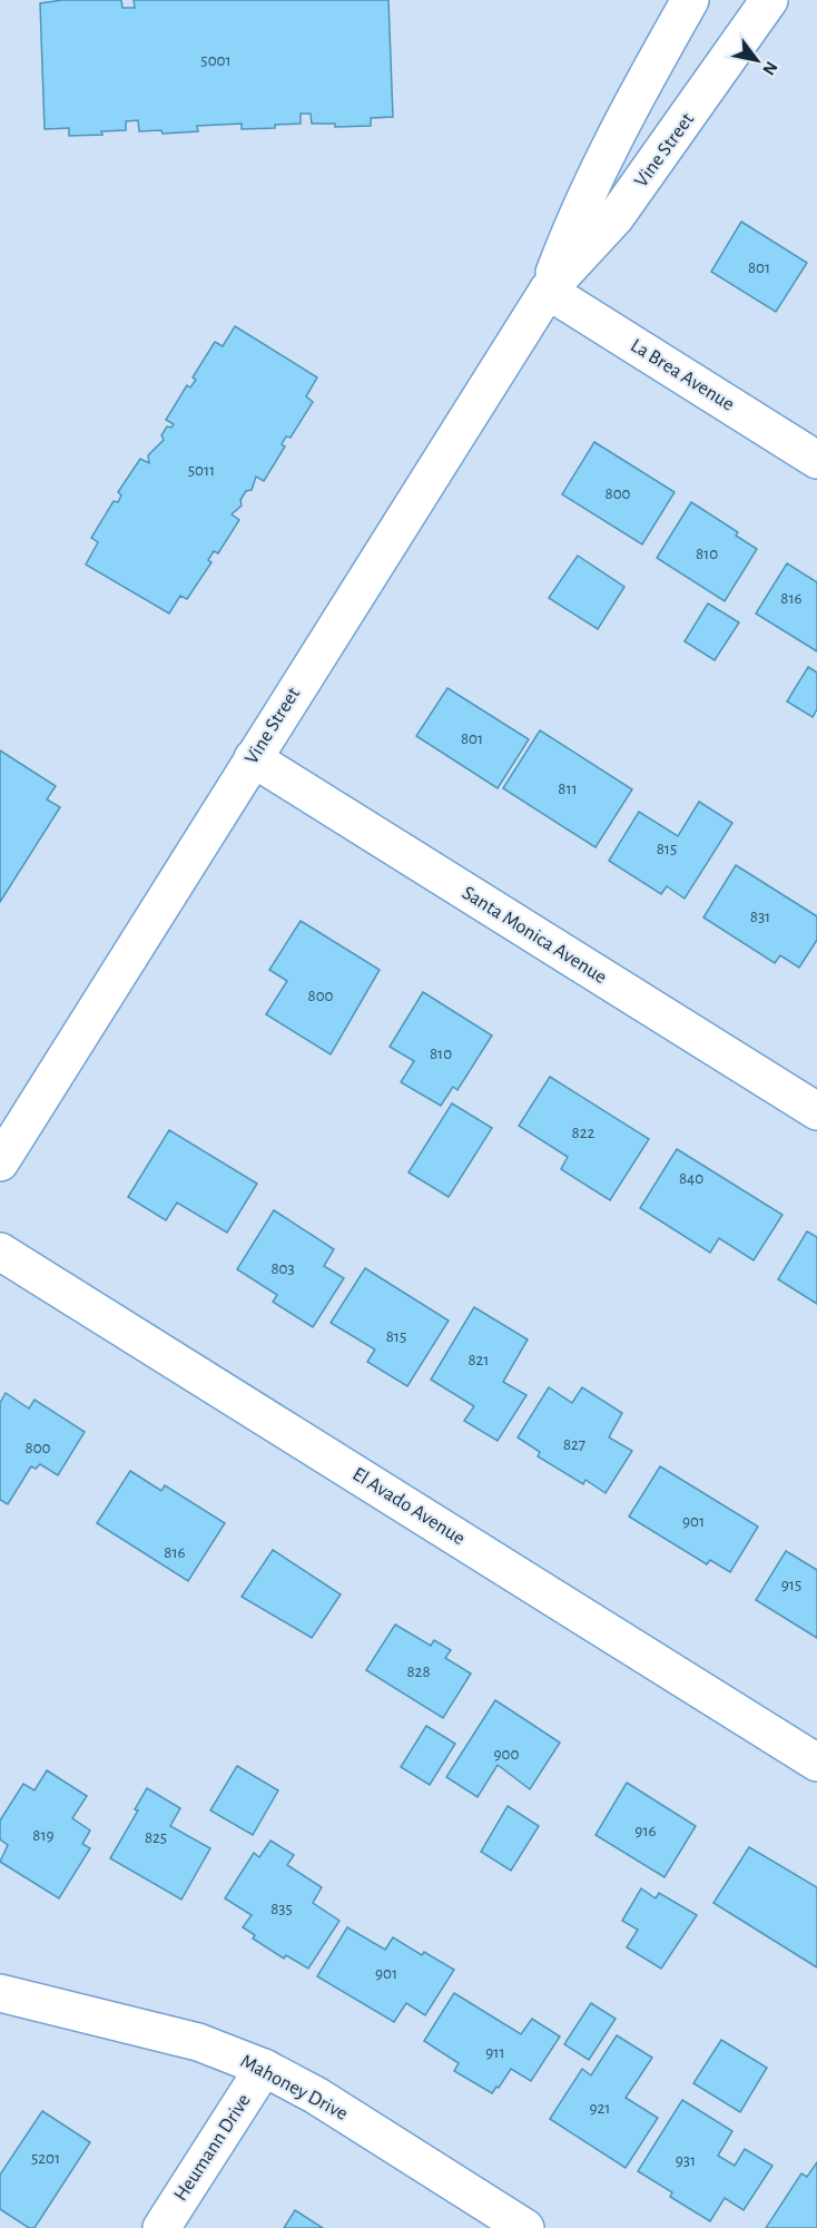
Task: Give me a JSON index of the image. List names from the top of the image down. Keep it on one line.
{"streets":{"street":["Vine Street","La Brea Avenue","Santa Monica Avenue","El Avado Avenue","Mahoney Drive","Heumann Drive"]},"crossings":[["Vine Street","La Brea Avenue"],["Vine Street","Santa Monica Avenue"],["Mahoney Drive","Heumann Drive"]],"house_numbers":["5001","801","5011","800","810","816","801","811","815","831","800","810","822","840","803","815","821","827","800","901","816","915","828","900","916","819","825","835","901","911","921","5201","931"],"north":"bottom right"}
